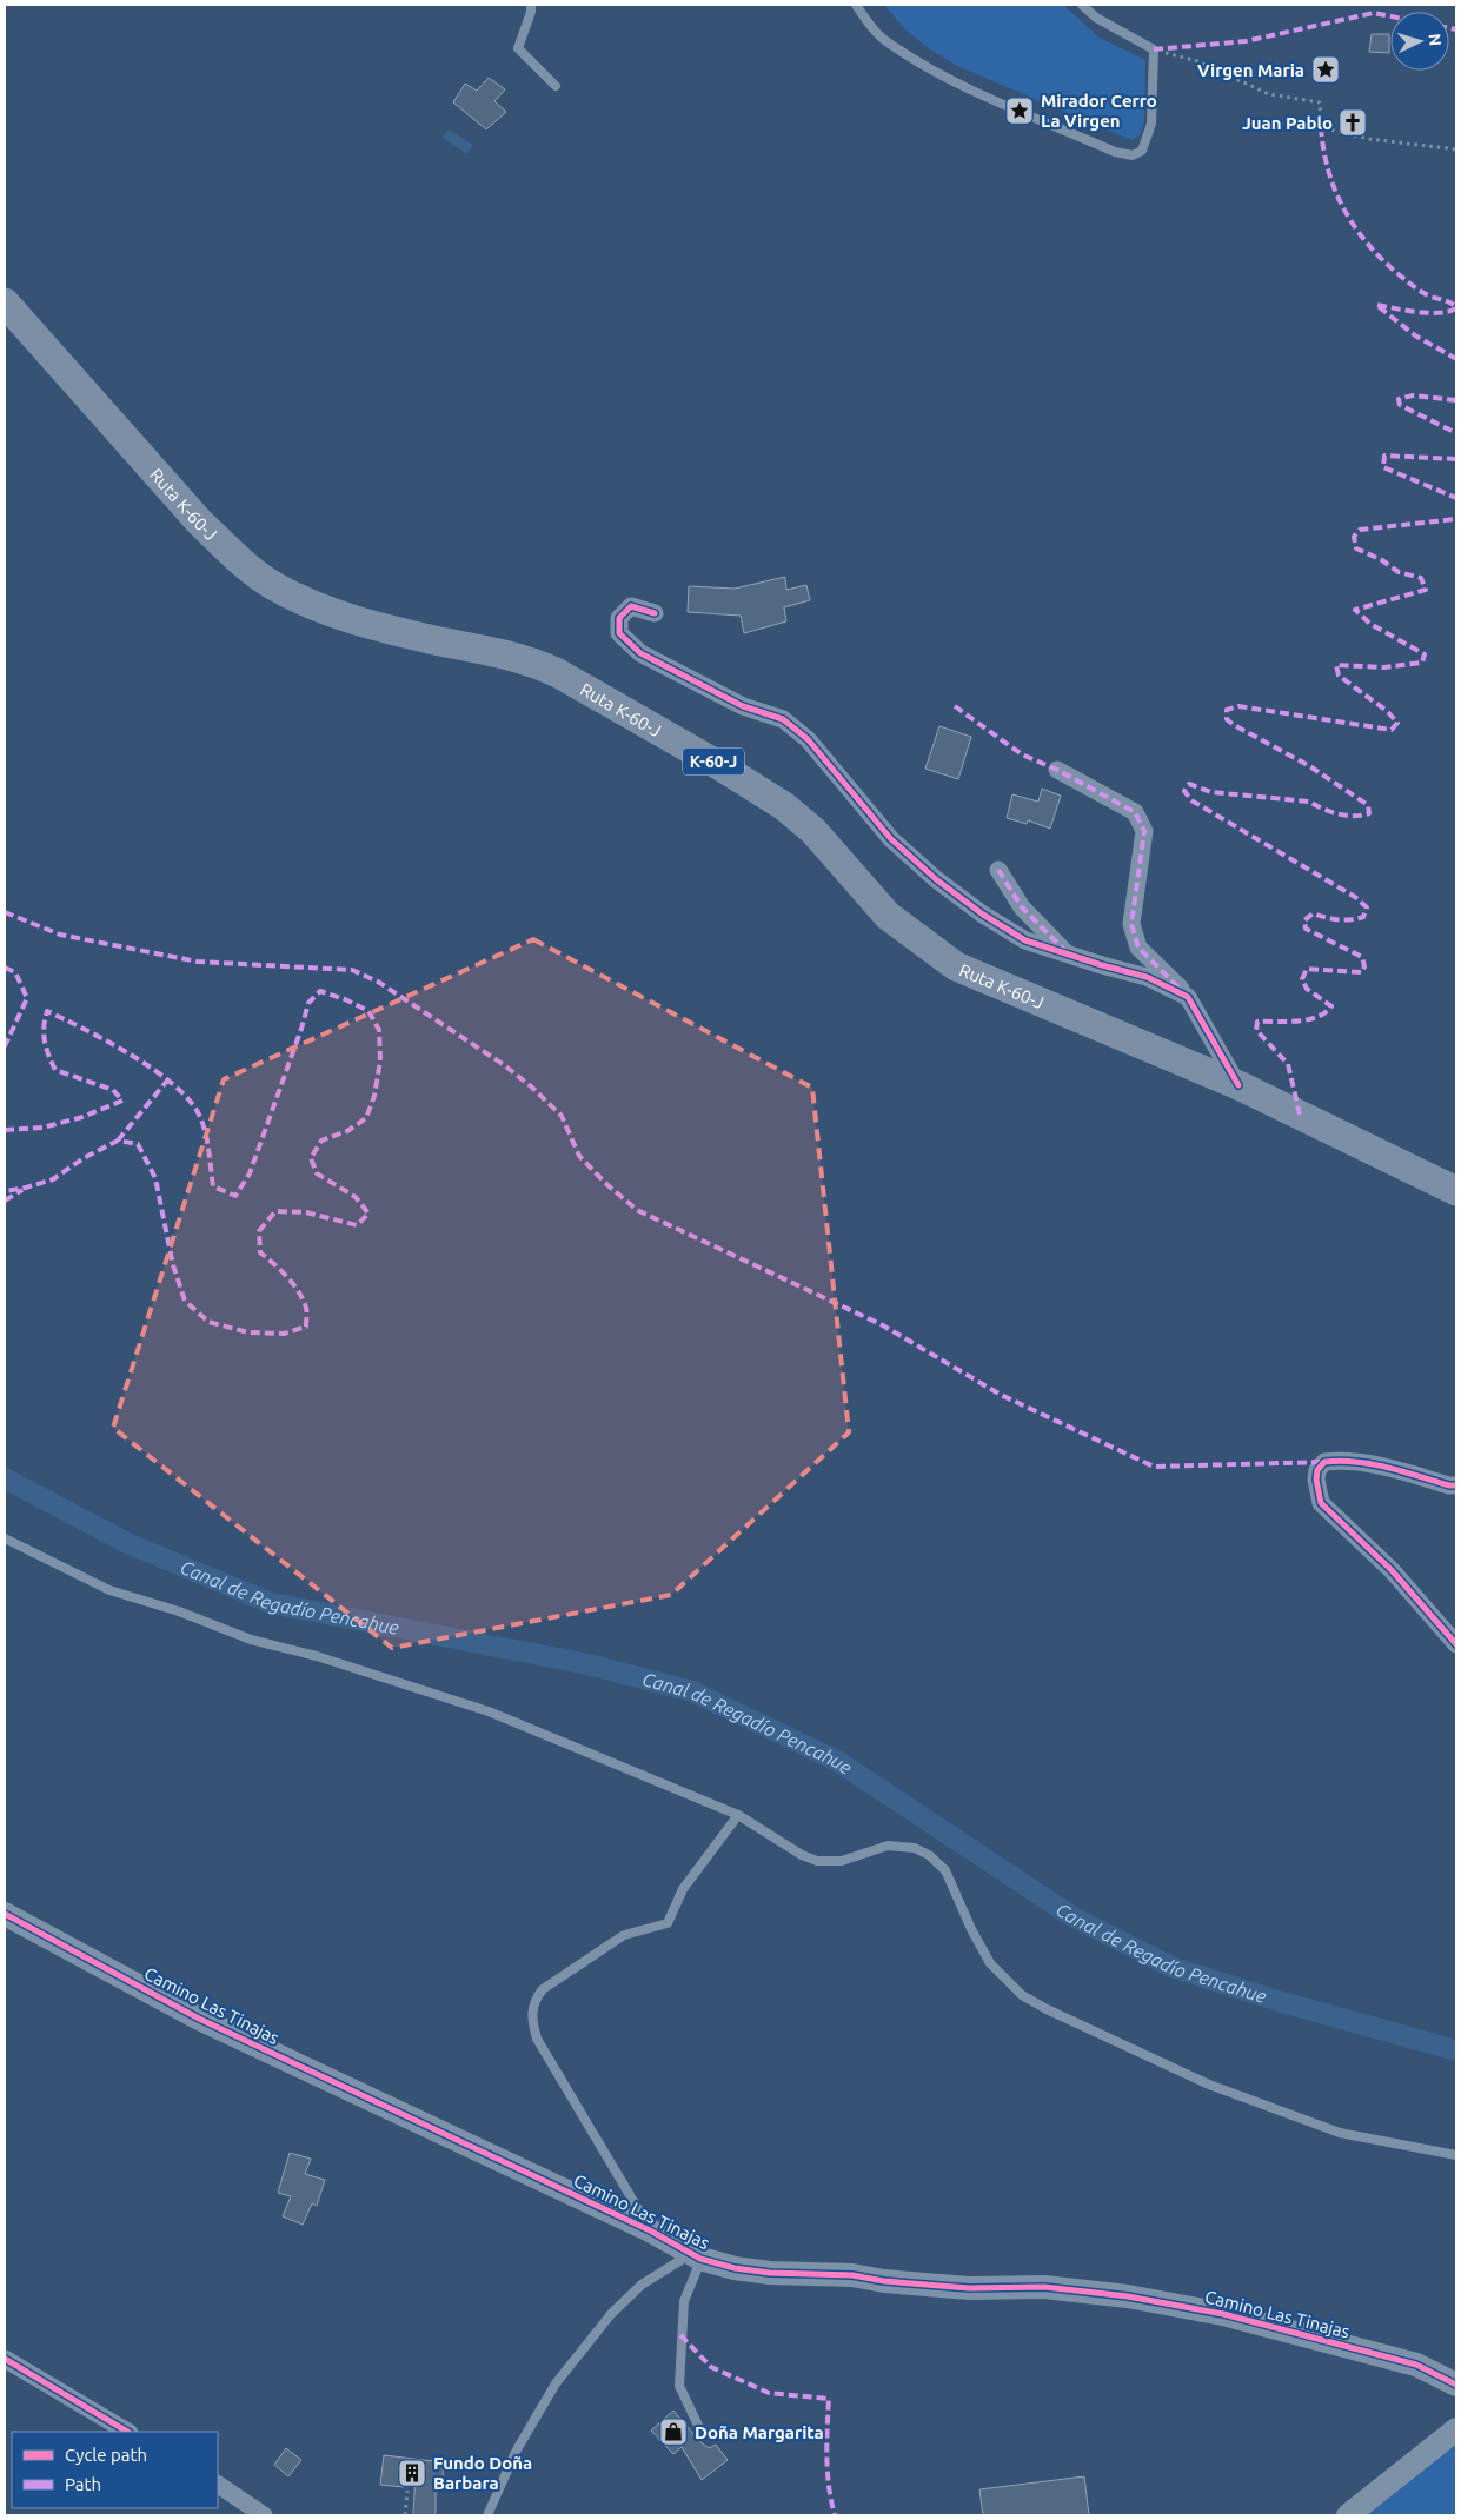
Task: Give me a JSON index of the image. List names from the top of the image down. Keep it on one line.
{"streets":{"main road":["Ruta K-60-J","K-60-J"],"street":["Camino Las Tinajas"]},"water":["Canal de Regadío Pencahue"],"places":{"place":["Virgen Maria","Mirador Cerro La Virgen"],"church":["Juan Pablo"],"shop":["Doña Margarita"],"building":["Fundo Doña Barbara"]},"legend":["Cycle path","Path"],"north":"right"}
